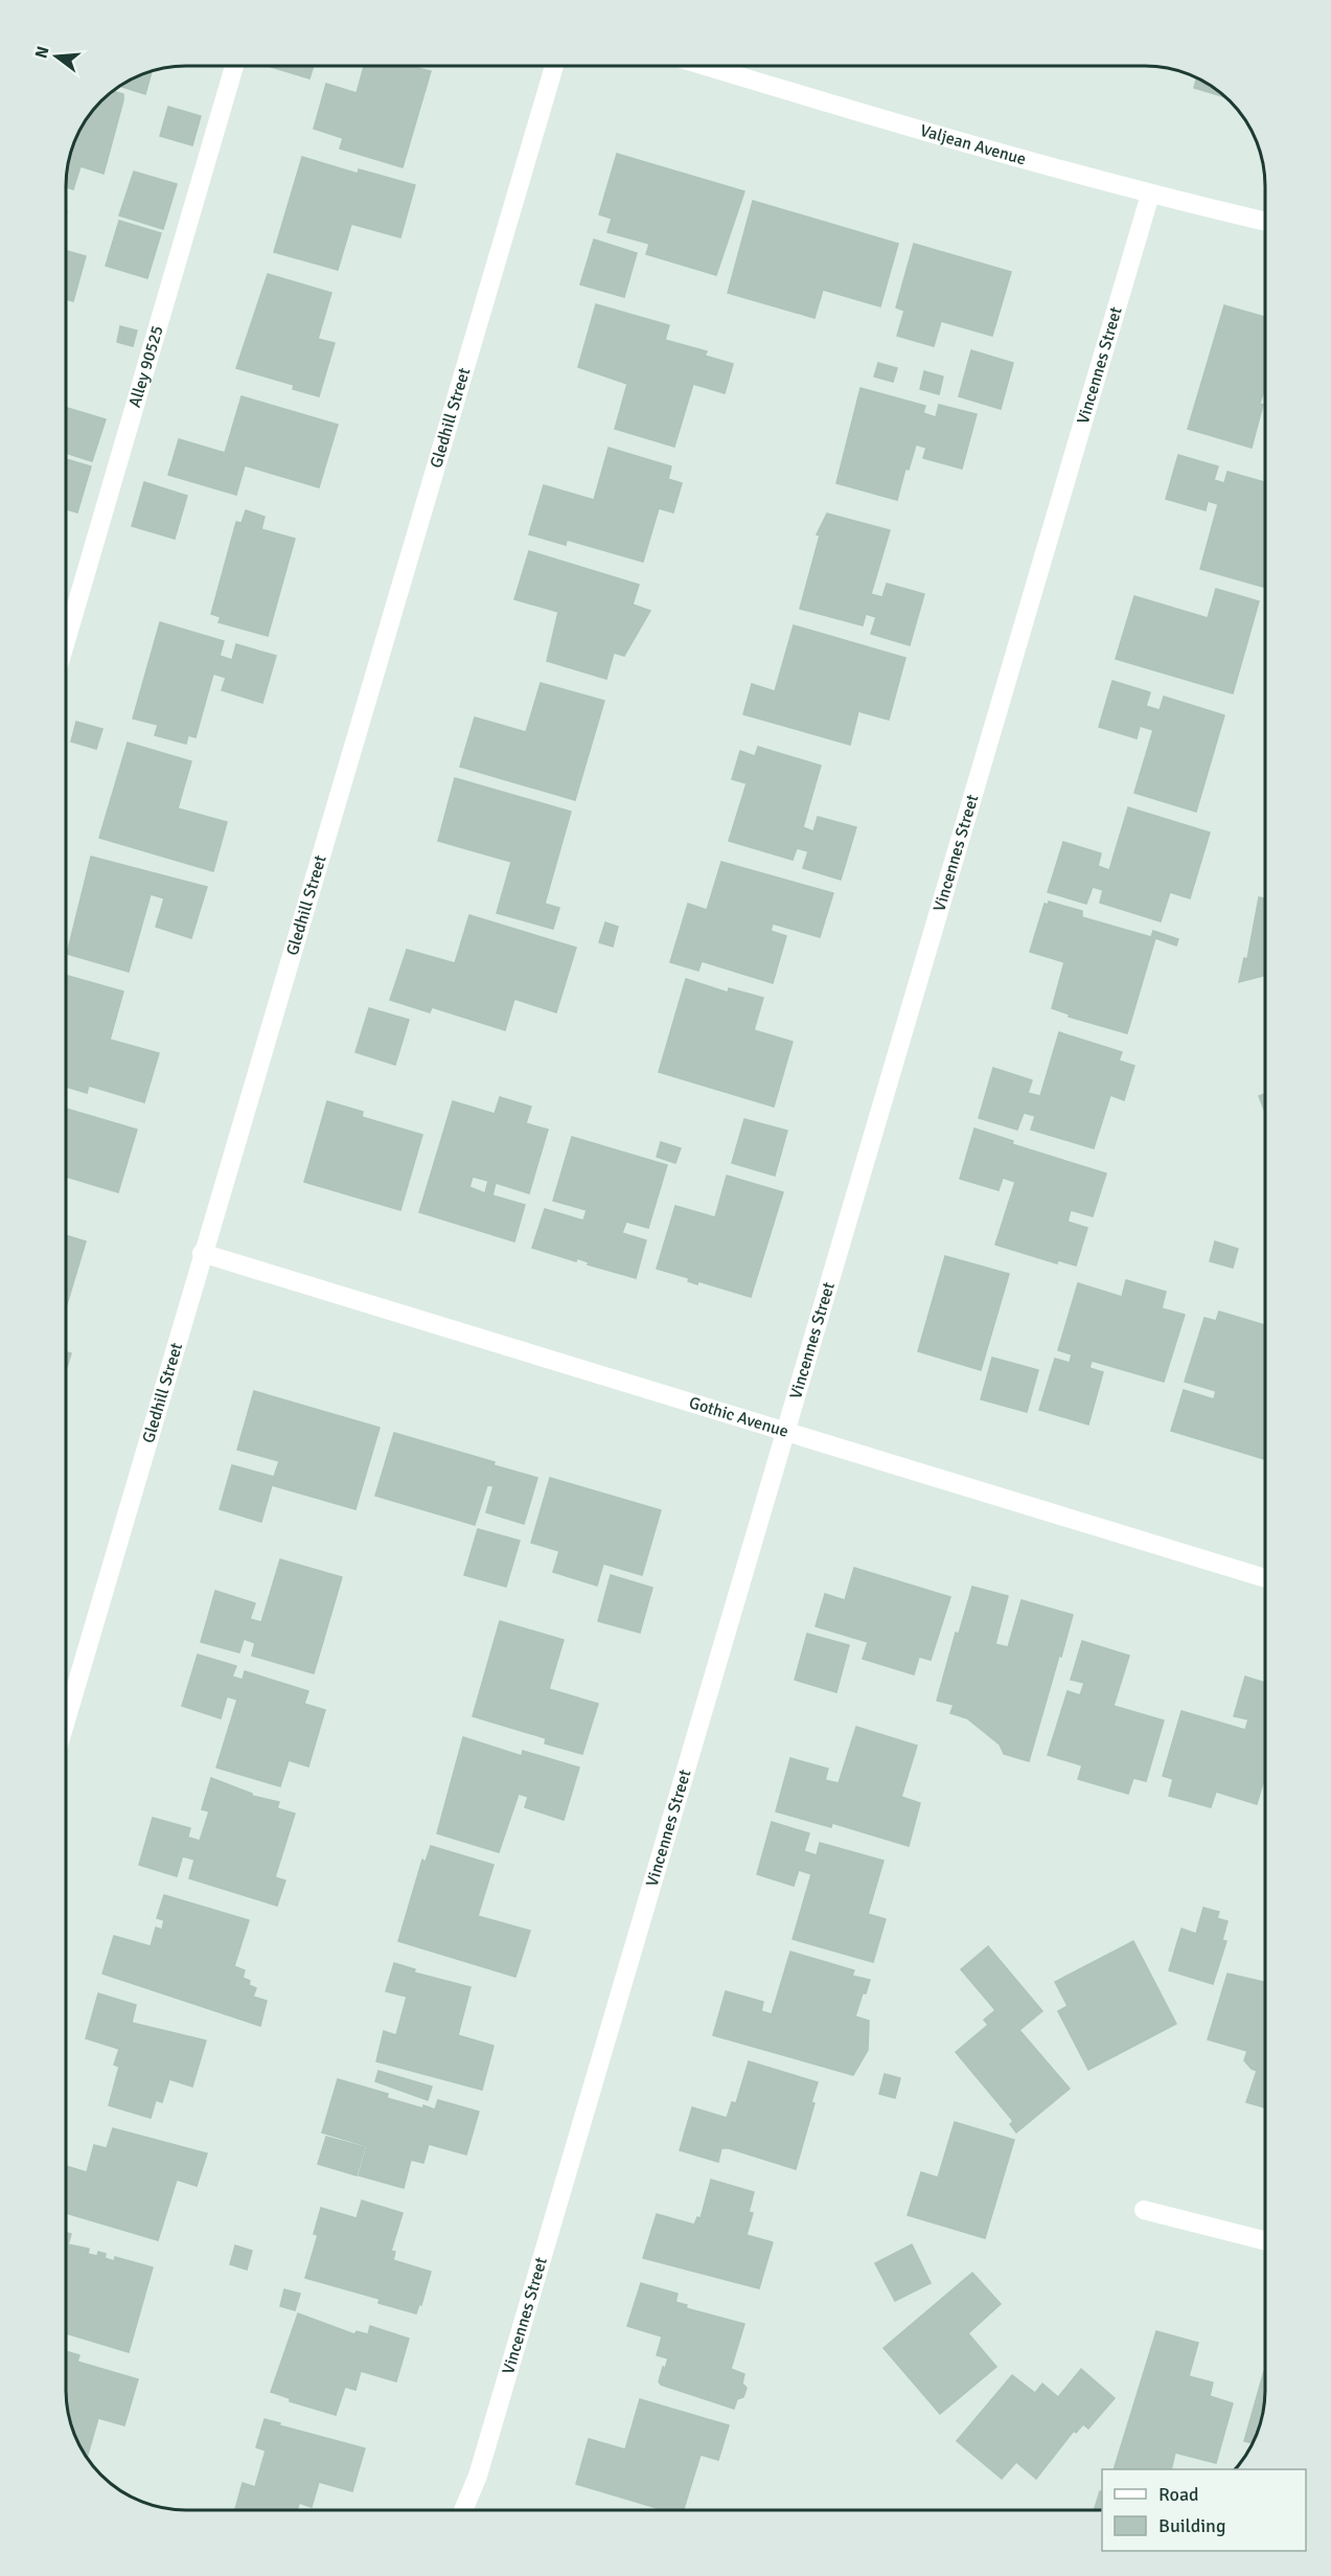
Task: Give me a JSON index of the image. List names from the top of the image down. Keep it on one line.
{"streets":{"street":["Valjean Avenue","Alley 90525","Vincennes Street","Gledhill Street","Gothic Avenue"]},"crossings":[["Valjean Avenue","Vincennes Street"],["Vincennes Street","Gothic Avenue"],["Gledhill Street","Gothic Avenue"]],"legend":["Road","Building"],"north":"left"}
